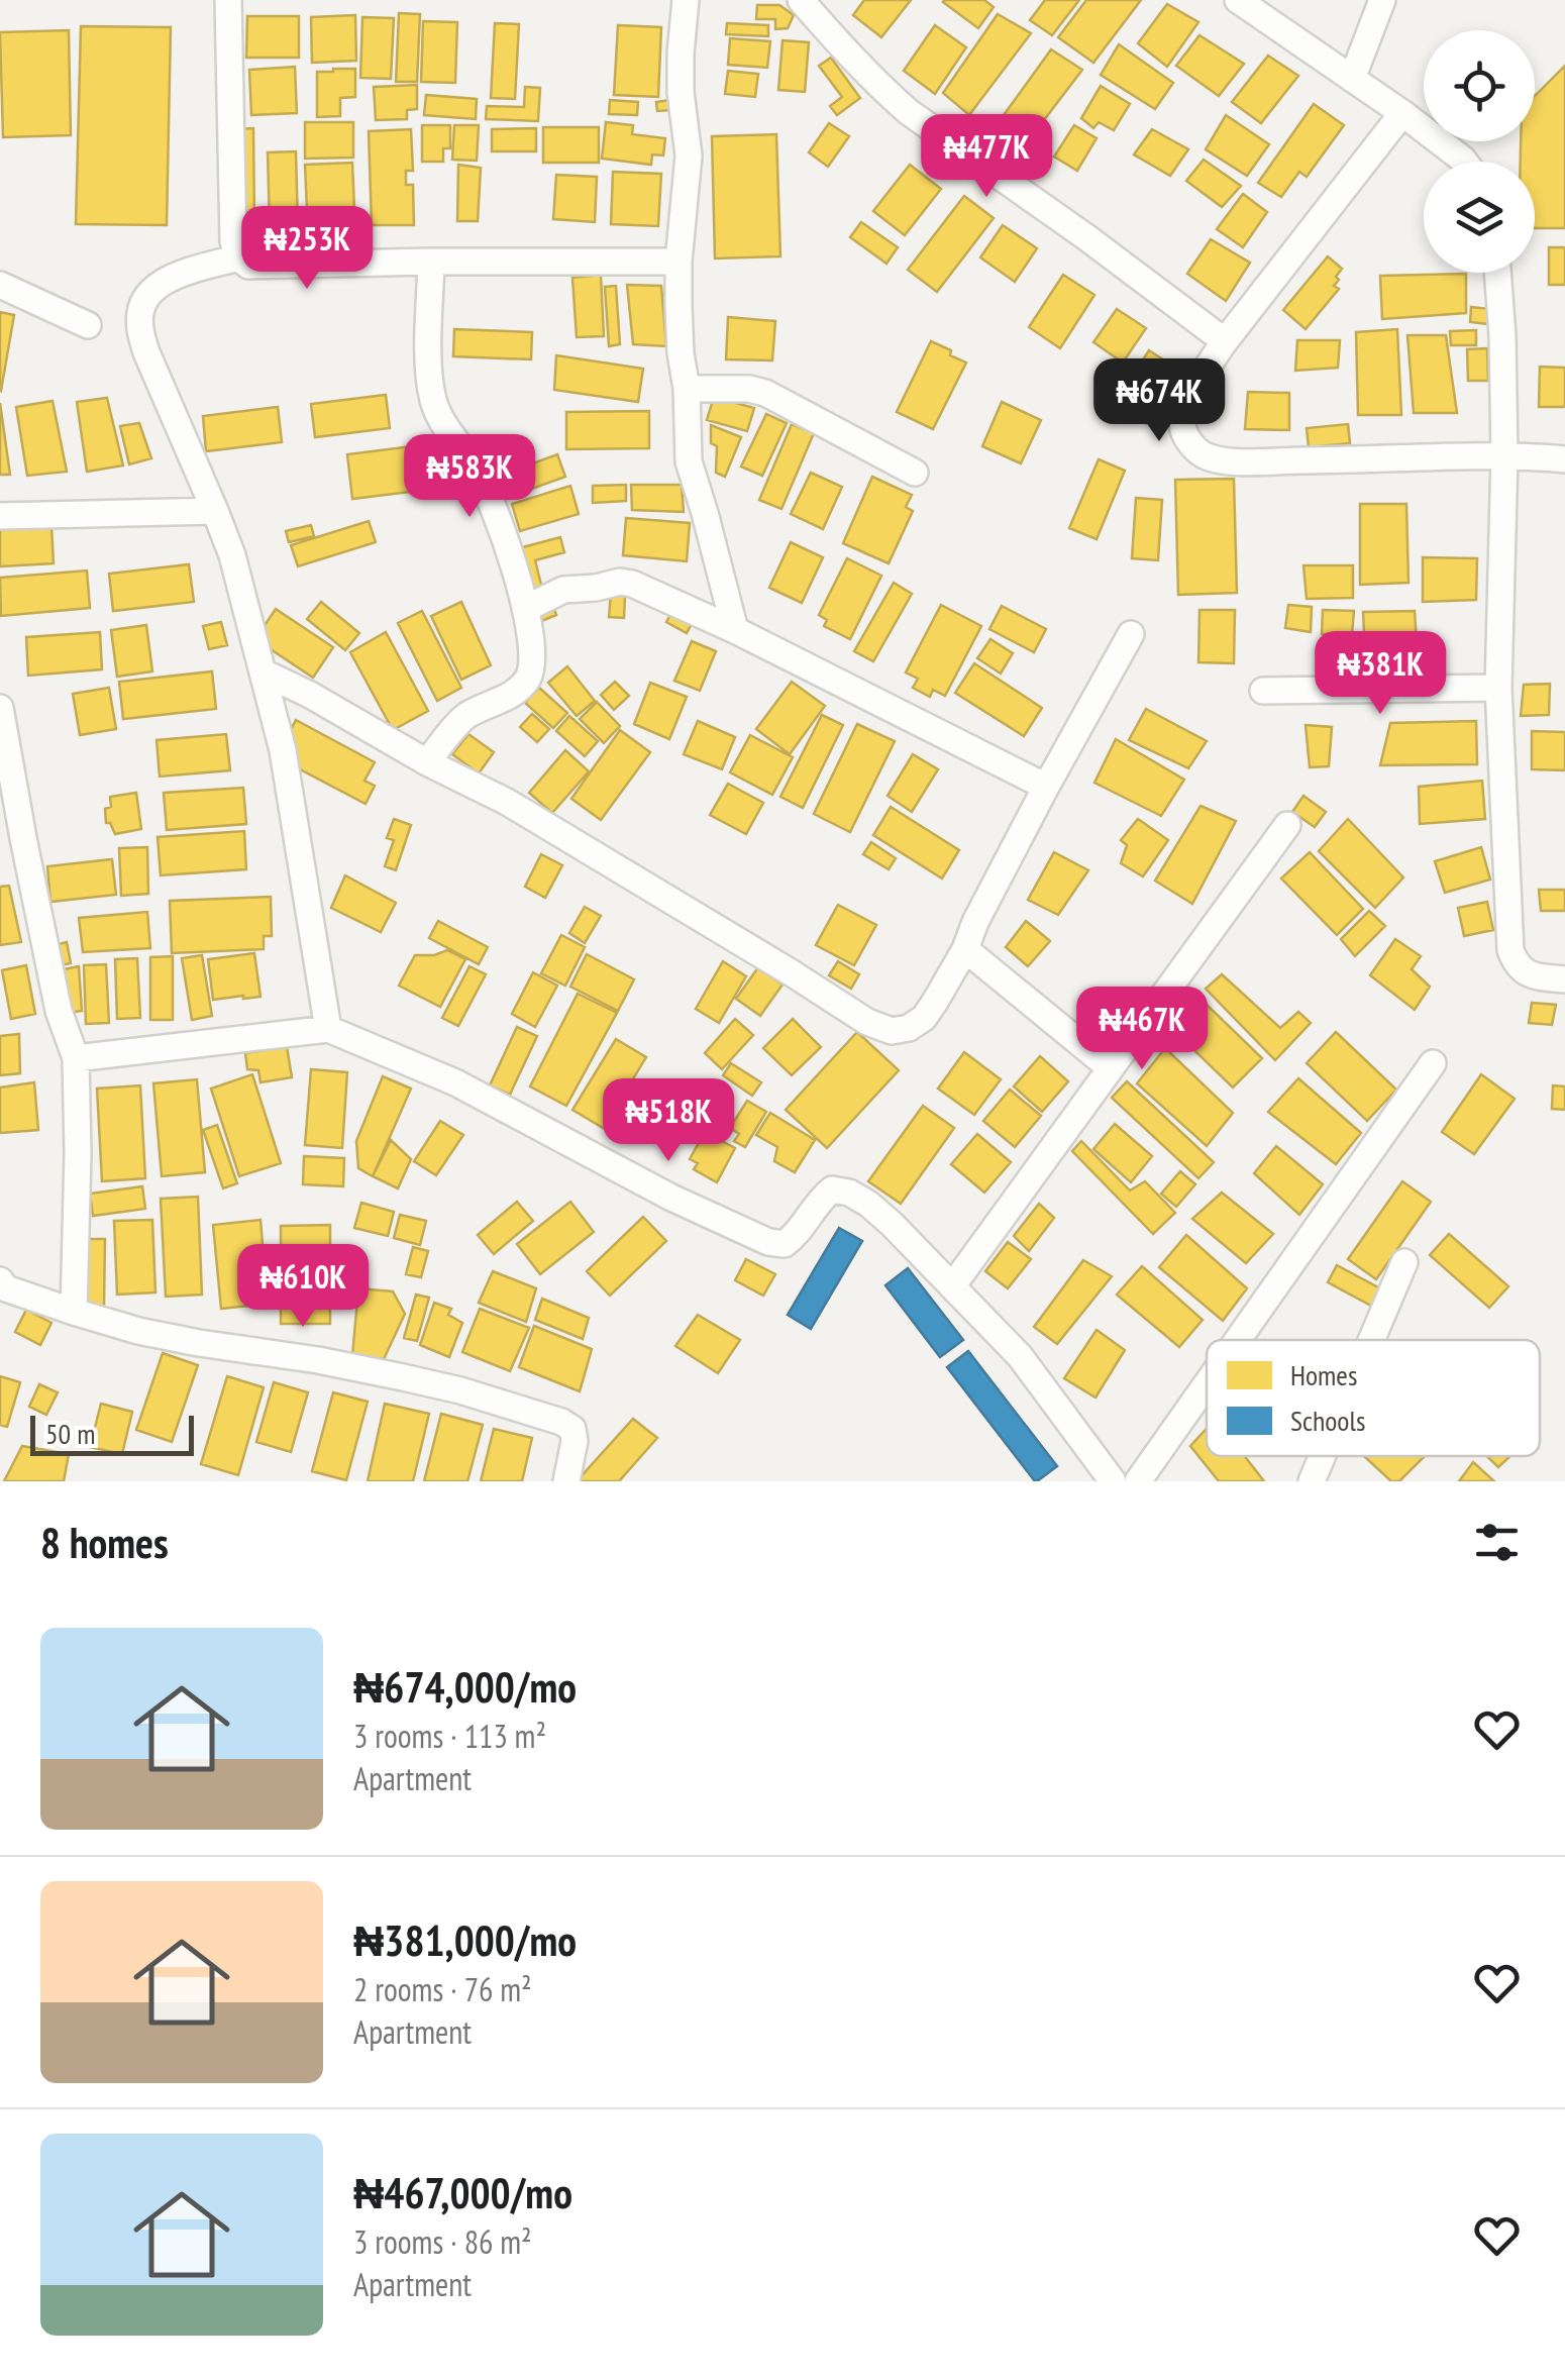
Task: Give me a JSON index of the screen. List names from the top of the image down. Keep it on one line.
{"legend":["Homes","Schools"],"scale_bar":"50 m","page":{"price":["₦477K","₦253K","₦674K","₦583K","₦381K","₦467K","₦518K","₦610K"],"scale":"50 m","heading":"8 homes","list":[{"name":"₦674,000/mo","note":"3 rooms · 113 m² · Apartment"},{"name":"₦381,000/mo","note":"2 rooms · 76 m² · Apartment"},{"name":"₦467,000/mo","note":"3 rooms · 86 m² · Apartment"}]}}
